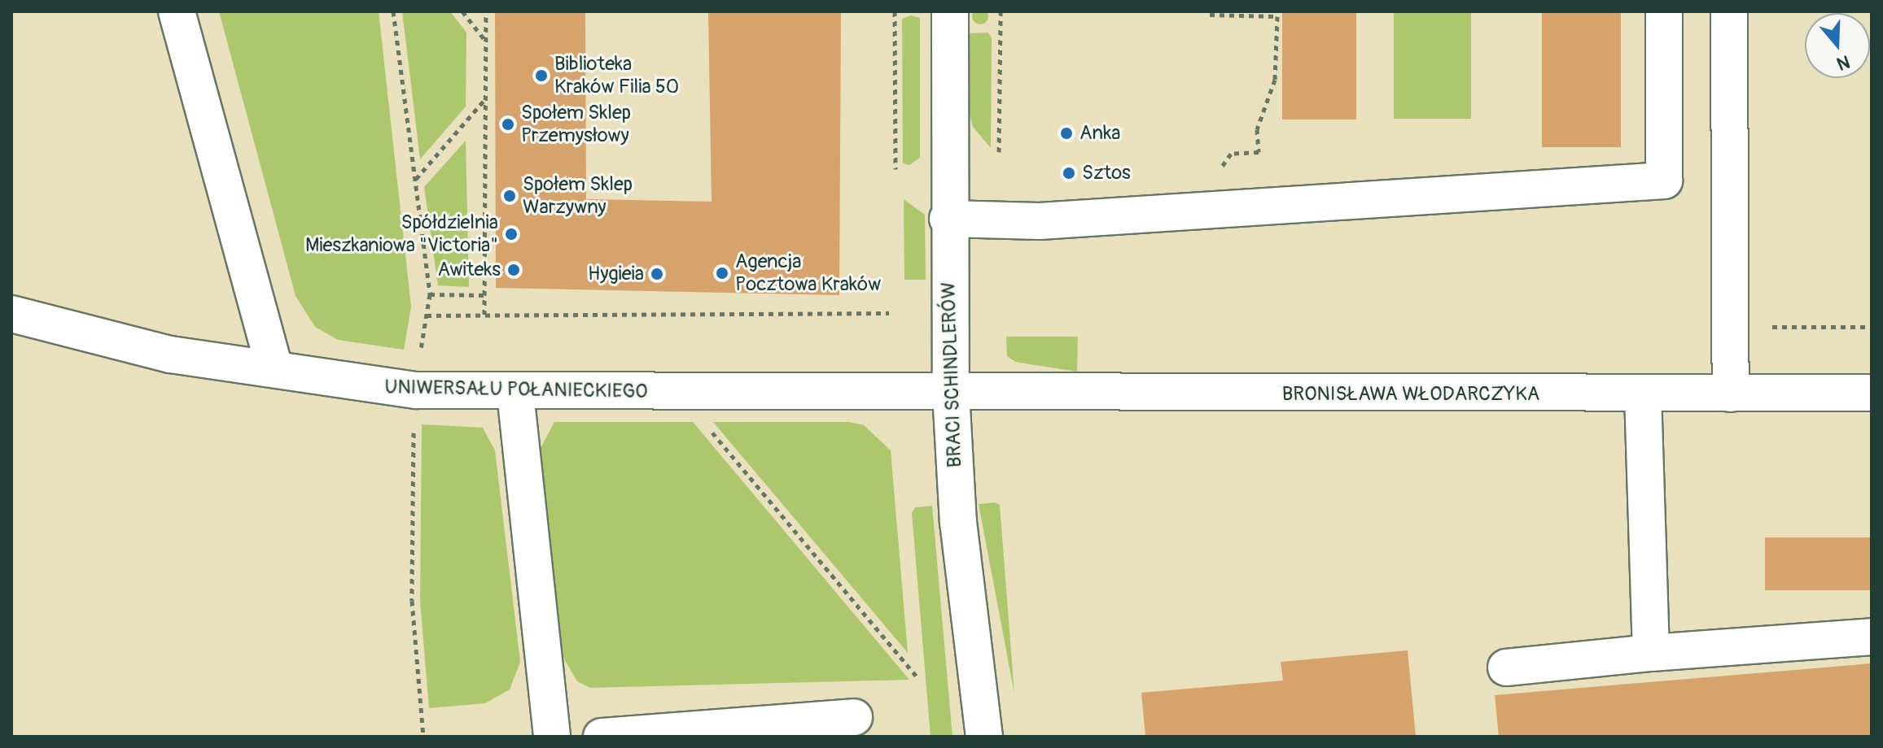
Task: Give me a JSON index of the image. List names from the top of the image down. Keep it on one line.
{"streets":{"street":["BRACI SCHINDLERÓW","UNIWERSAŁU POŁANIECKIEGO","BRONISŁAWA WŁODARCZYKA"]},"crossings":[["BRACI SCHINDLERÓW","UNIWERSAŁU POŁANIECKIEGO"],["BRACI SCHINDLERÓW","BRONISŁAWA WŁODARCZYKA"],["UNIWERSAŁU POŁANIECKIEGO","BRONISŁAWA WŁODARCZYKA"]],"places":["Biblioteka Kraków Filia 50","Społem Sklep Przemysłowy","Anka","Sztos","Społem Sklep Warzywny","Spółdzielnia Mieszkaniowa \"Victoria\"","Awiteks","Agencja Pocztowa Kraków","Hygieia"],"north":"bottom"}
